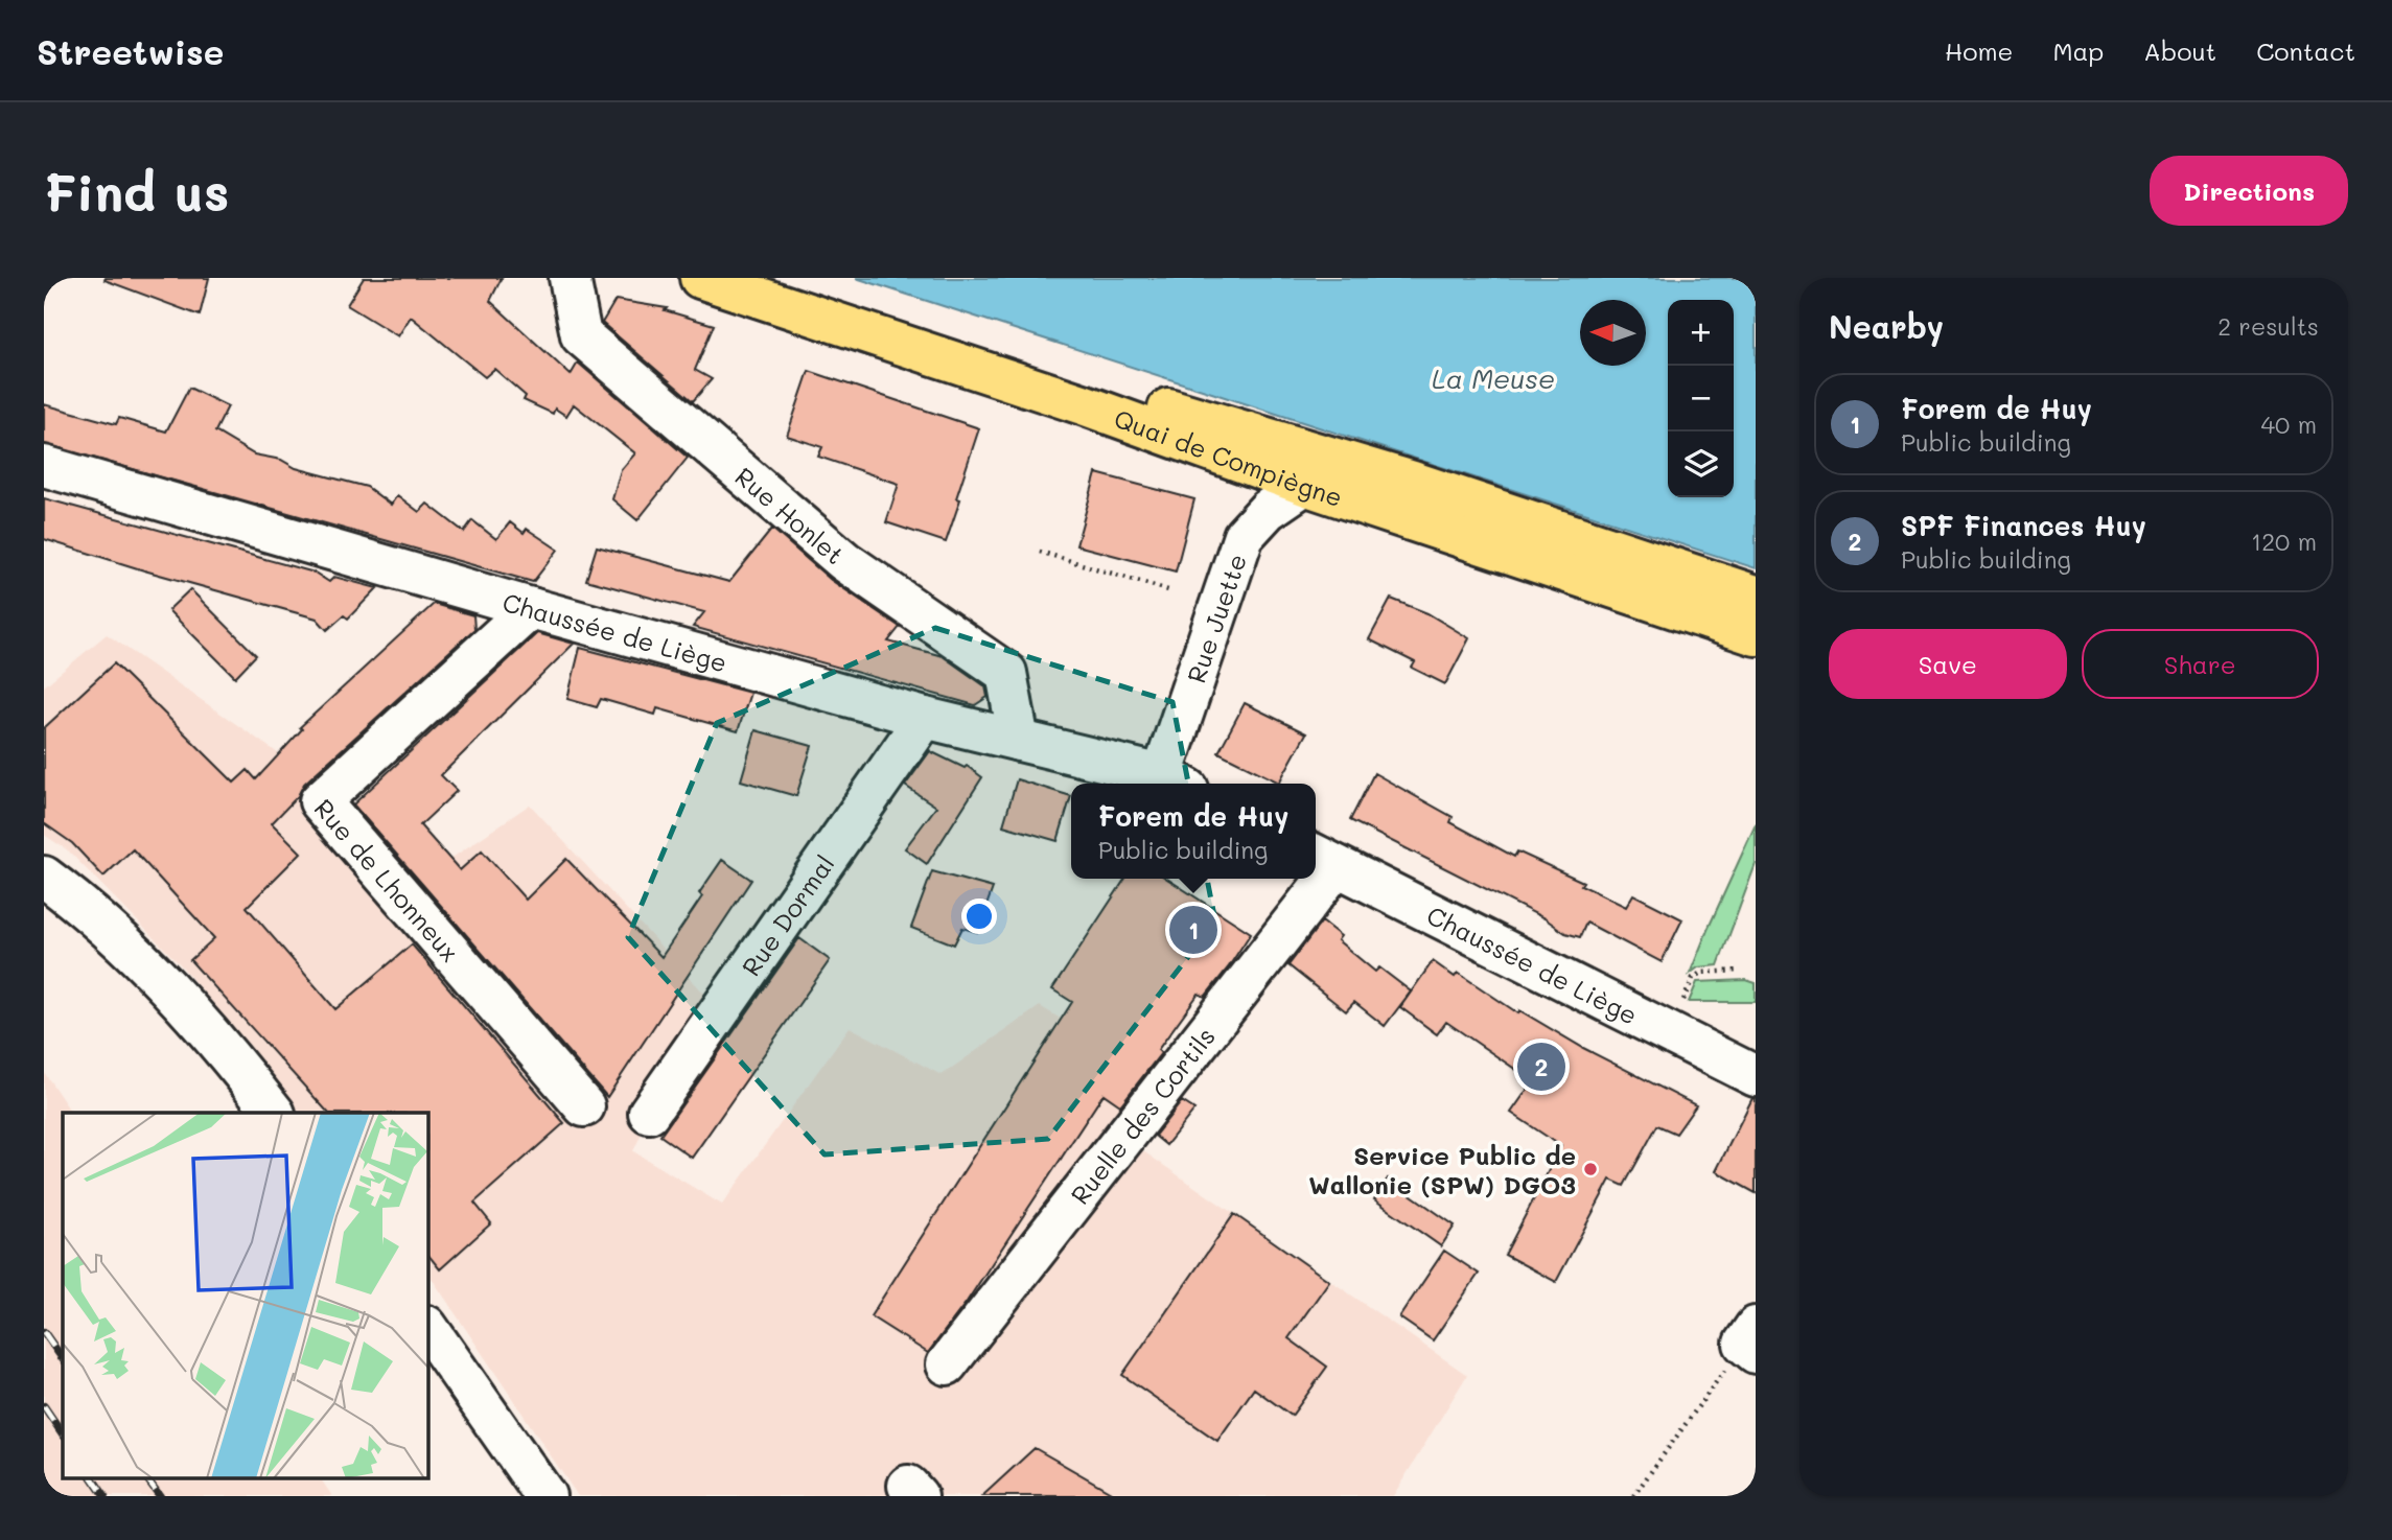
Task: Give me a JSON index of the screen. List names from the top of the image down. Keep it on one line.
{"streets":{"main road":["Quai de Compiègne"],"street":["Rue Honlet","Rue Juette","Chaussée de Liège","Rue de Lhonneux","Rue Dormal","Ruelle des Cortils"]},"crossings":[["Quai de Compiègne","Rue Juette"],["Rue Honlet","Chaussée de Liège"],["Rue Juette","Chaussée de Liège"],["Chaussée de Liège","Rue de Lhonneux"],["Chaussée de Liège","Rue Dormal"]],"water":["La Meuse"],"places":["Service Public de Wallonie (SPW) DGO3"],"north":"left","page":{"header":"Streetwise","nav":["Home","Map","About","Contact"],"buttons":["Directions",["Save","Share"]],"title":"Find us","heading":["Nearby","2 results"],"map_buttons":["+","−"],"list":[{"mark":"1","name":"Forem de Huy","note":"Public building","value":"40 m"},{"mark":"2","name":"SPF Finances Huy","note":"Public building","value":"120 m"}],"popup":["Forem de Huy","Public building"],"pins":["1","2"]}}
